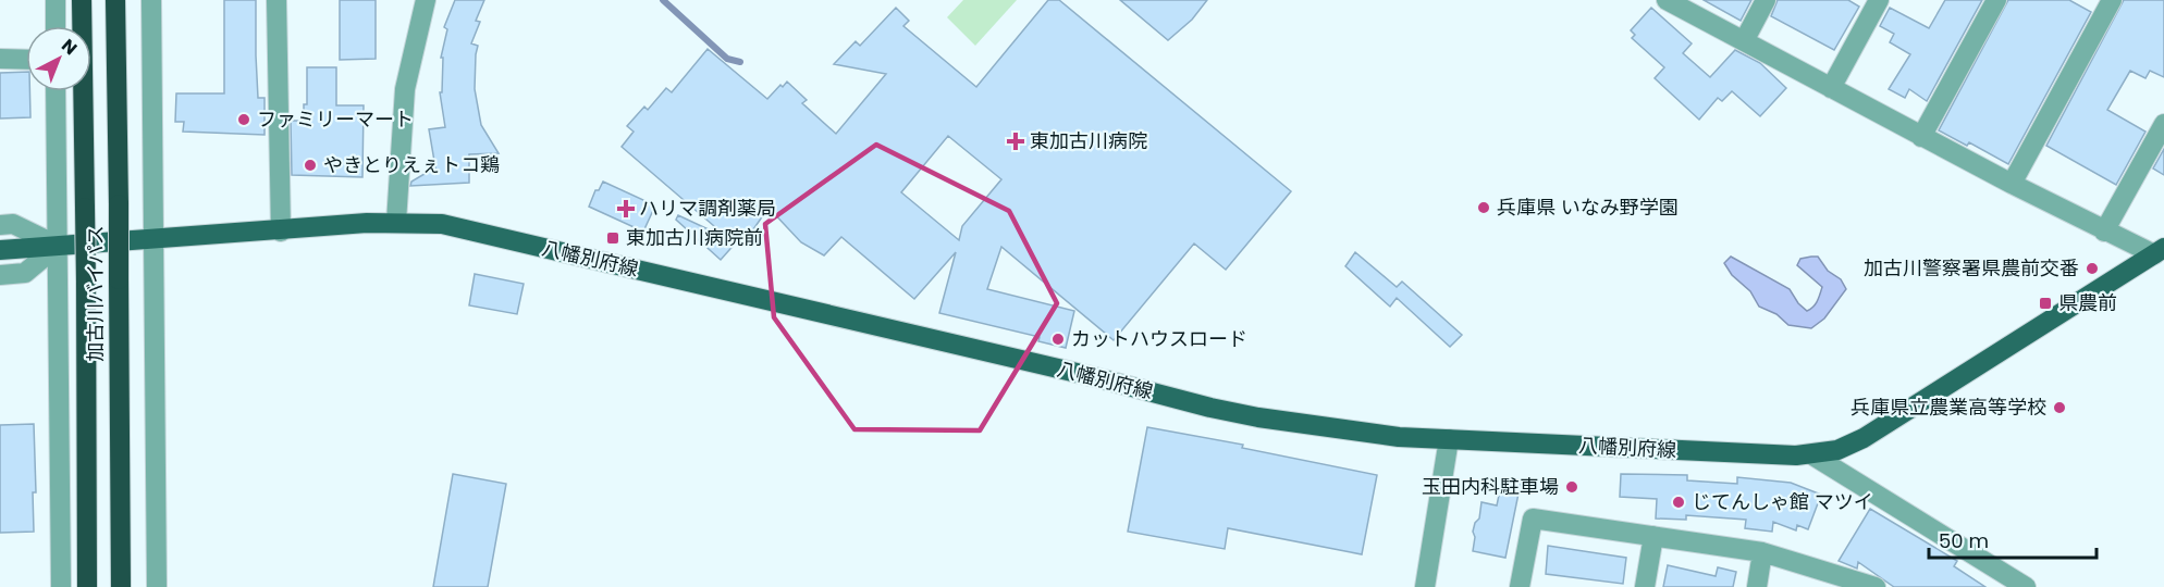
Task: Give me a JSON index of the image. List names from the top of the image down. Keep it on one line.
{"streets":{"highway":["加古川バイパス"],"main road":["八幡別府線"]},"places":{"other":["ファミリーマート","やきとりえぇトコ鶏","兵庫県 いなみ野学園","加古川警察署県農前交番","カットハウスロード","兵庫県立農業高等学校","玉田内科駐車場","じてんしゃ館 マツイ"],"health":["東加古川病院","ハリマ調剤薬局"],"transit":["東加古川病院前","県農前"]},"scale_bar":"50 m","north":"top right"}
